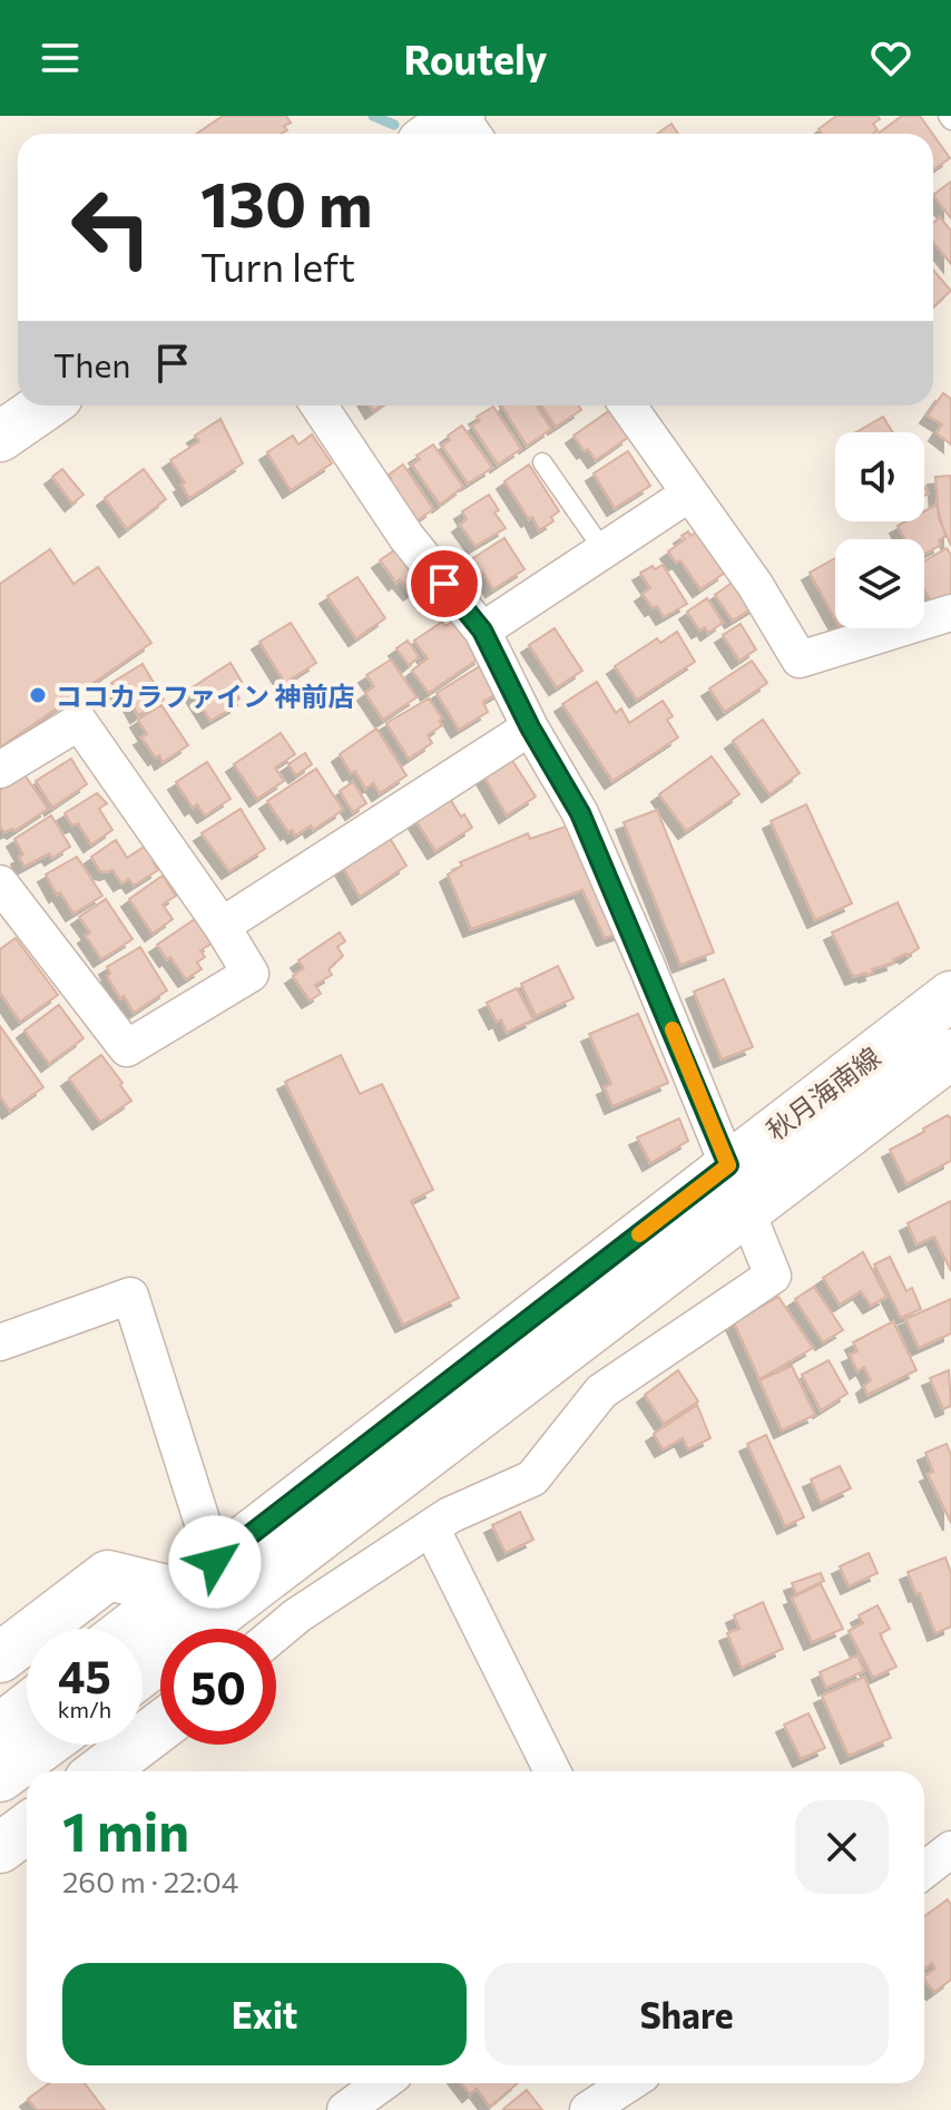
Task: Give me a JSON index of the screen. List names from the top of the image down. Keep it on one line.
{"streets":{"main road":["秋月海南線"]},"places":["ココカラファイン 神前店"],"page":{"header":"Routely","turn":["130 m","Turn left"],"then":"Then","speed":"45 km/h","limit":"50","heading":["1 min","260 m · 22:04"],"buttons":["Exit","Share"]}}
